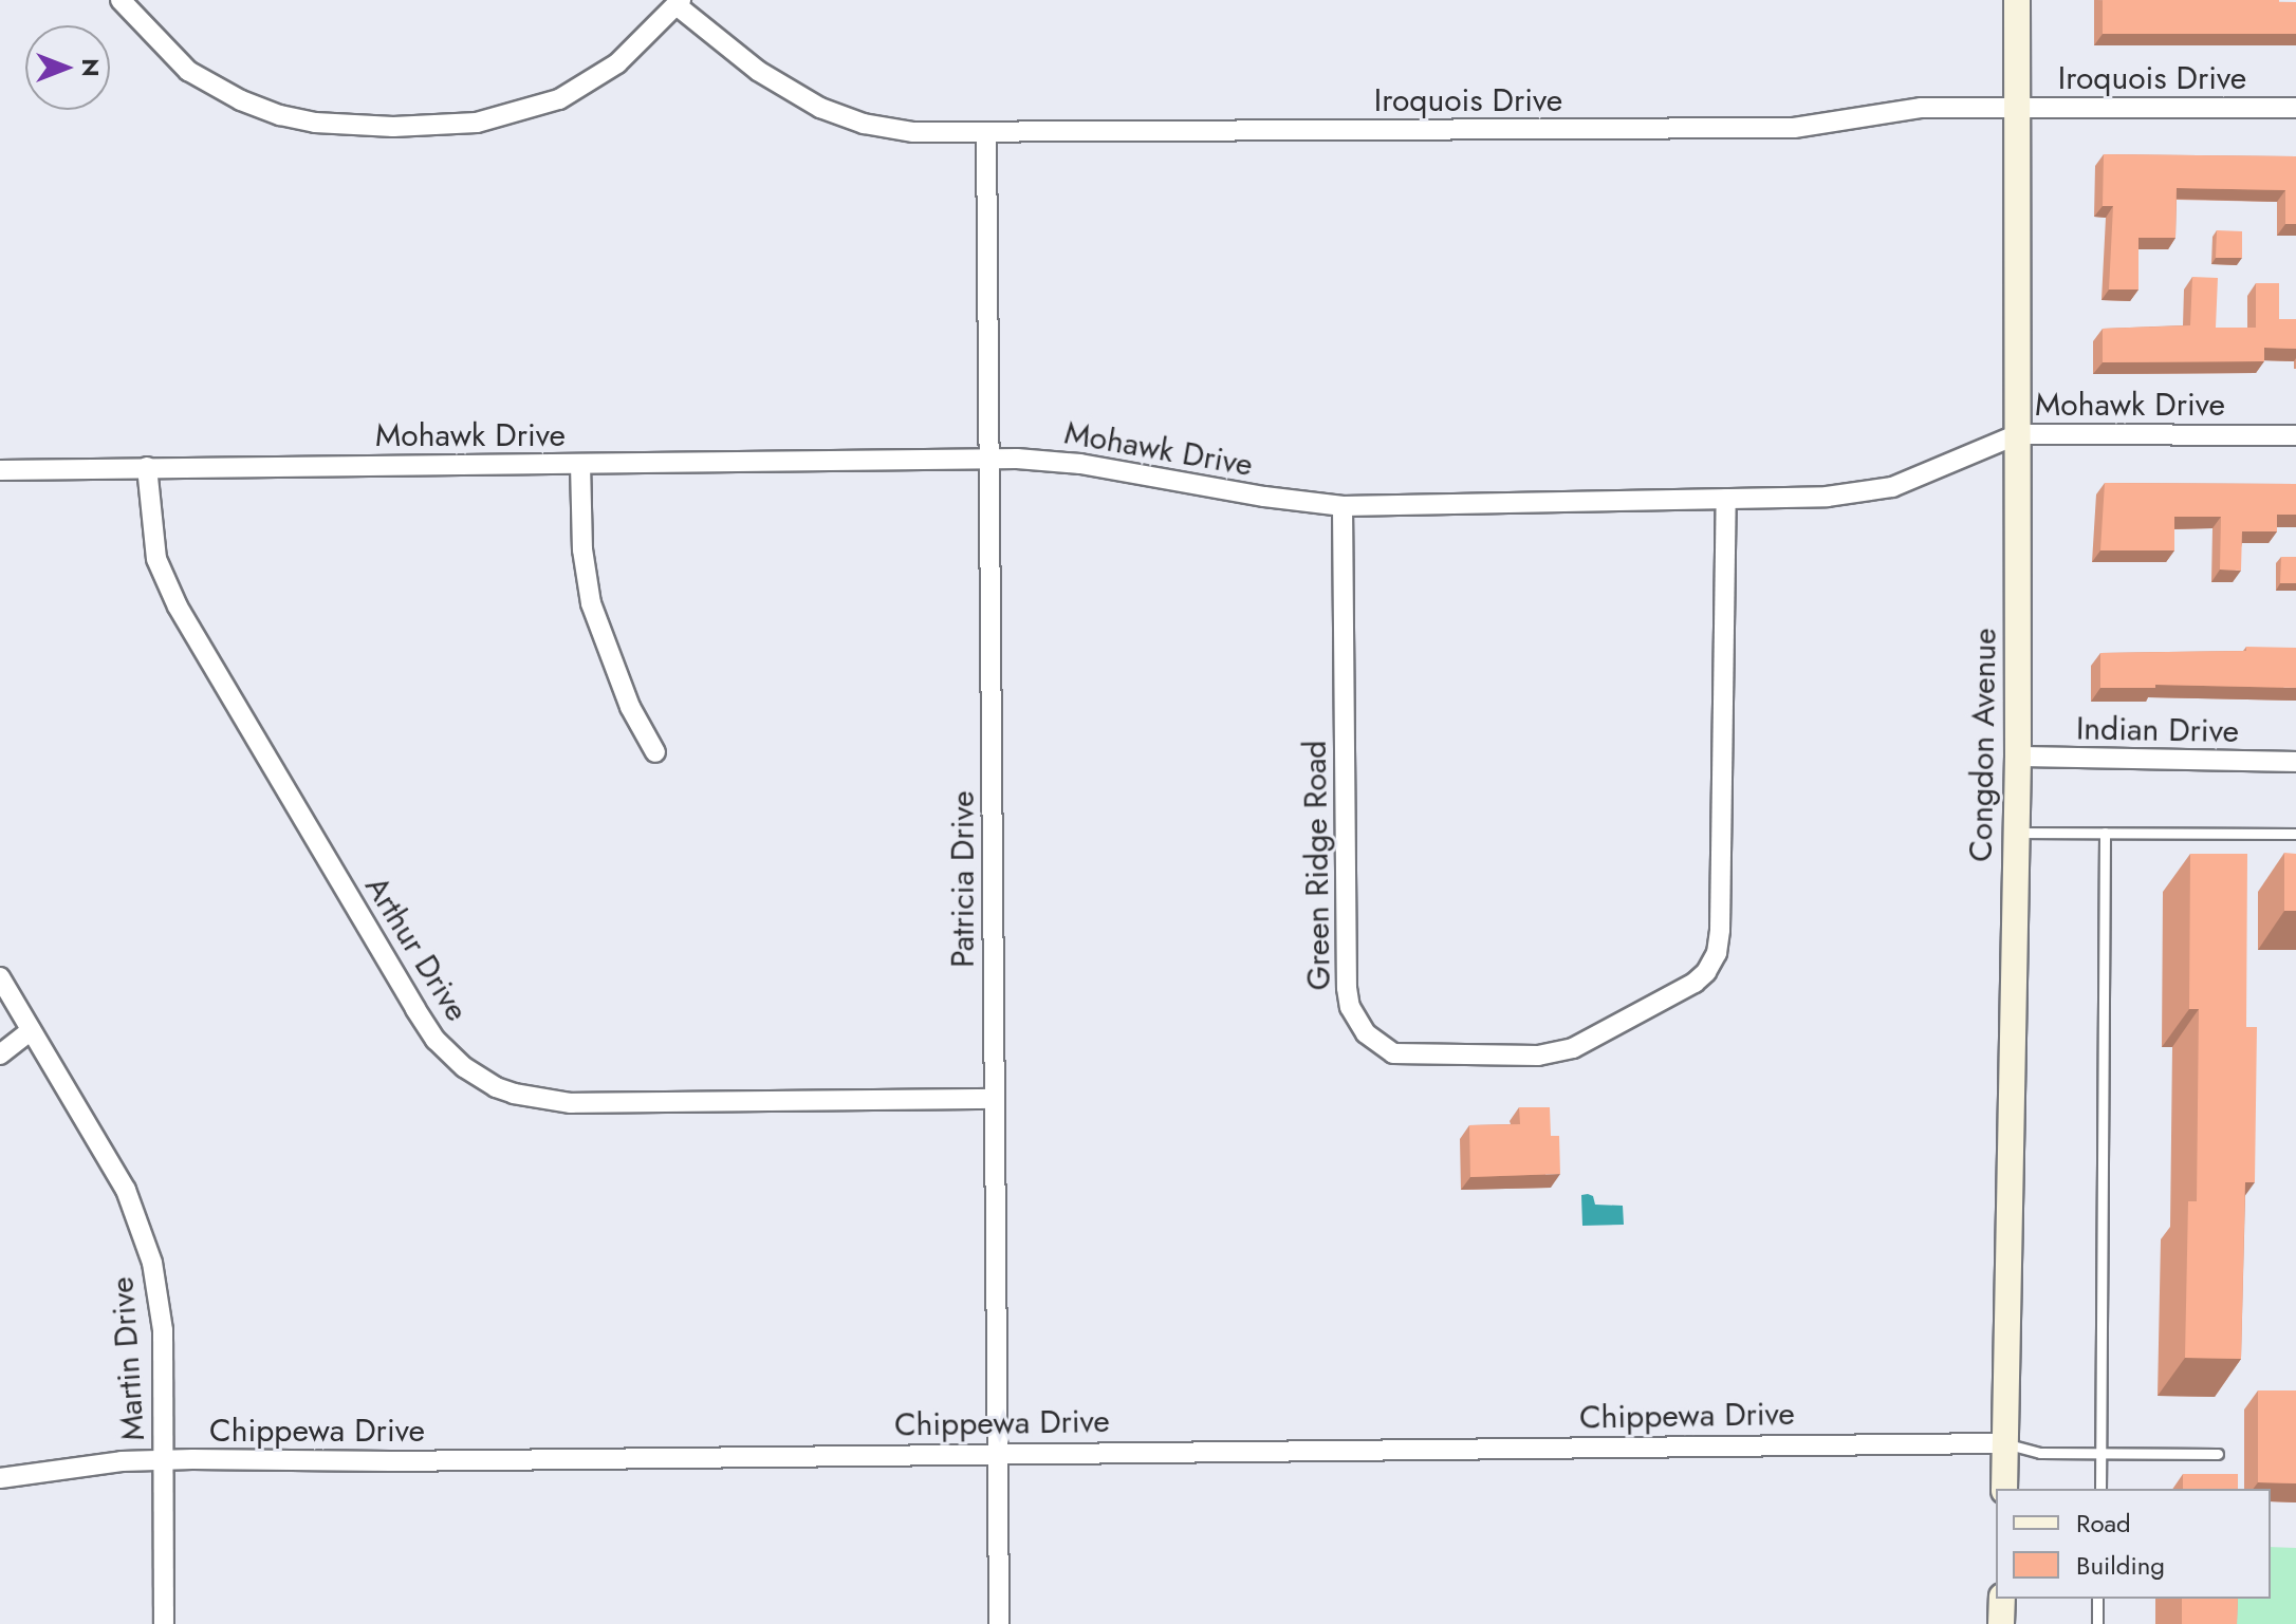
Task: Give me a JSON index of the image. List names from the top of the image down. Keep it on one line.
{"streets":{"street":["Iroquois Drive","Mohawk Drive","Indian Drive","Congdon Avenue","Green Ridge Road","Patricia Drive","Arthur Drive","Martin Drive","Chippewa Drive"]},"crossings":[["Iroquois Drive","Congdon Avenue"],["Iroquois Drive","Patricia Drive"],["Mohawk Drive","Congdon Avenue"],["Mohawk Drive","Green Ridge Road"],["Mohawk Drive","Patricia Drive"],["Mohawk Drive","Arthur Drive"],["Indian Drive","Congdon Avenue"],["Congdon Avenue","Chippewa Drive"],["Patricia Drive","Arthur Drive"],["Patricia Drive","Chippewa Drive"],["Martin Drive","Chippewa Drive"]],"legend":["Road","Building"],"north":"right"}
